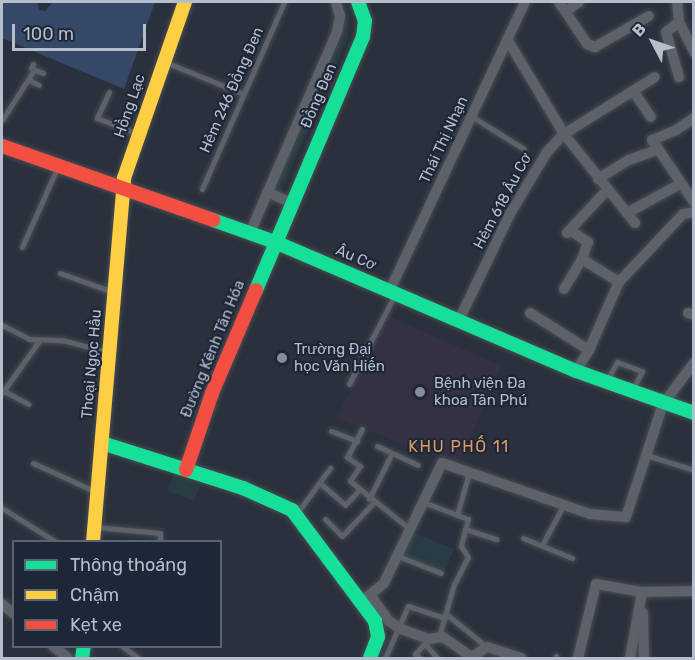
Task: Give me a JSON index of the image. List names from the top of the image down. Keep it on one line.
{"streets":{"main road":["Đồng Đen","Hồng Lạc","Âu Cơ","Đường Kênh Tân Hóa","Thoại Ngọc Hầu"],"street":["Thái Thị Nhạn","Hẻm 618 Âu Cơ"],"lane":["Hẻm 246 Đồng Đen"]},"crossings":[["Đồng Đen","Âu Cơ"],["Đồng Đen","Đường Kênh Tân Hóa"],["Hồng Lạc","Âu Cơ"],["Hồng Lạc","Thoại Ngọc Hầu"],["Thái Thị Nhạn","Âu Cơ"],["Hẻm 618 Âu Cơ","Âu Cơ"],["Âu Cơ","Đường Kênh Tân Hóa"],["Âu Cơ","Thoại Ngọc Hầu"]],"districts":["KHU PHỐ 11"],"places":["Trường Đại học Văn Hiến","Bệnh viện Đa khoa Tân Phú"],"legend":["Thông thoáng","Chậm","Kẹt xe"],"scale_bar":"100 m","north":"top left"}
